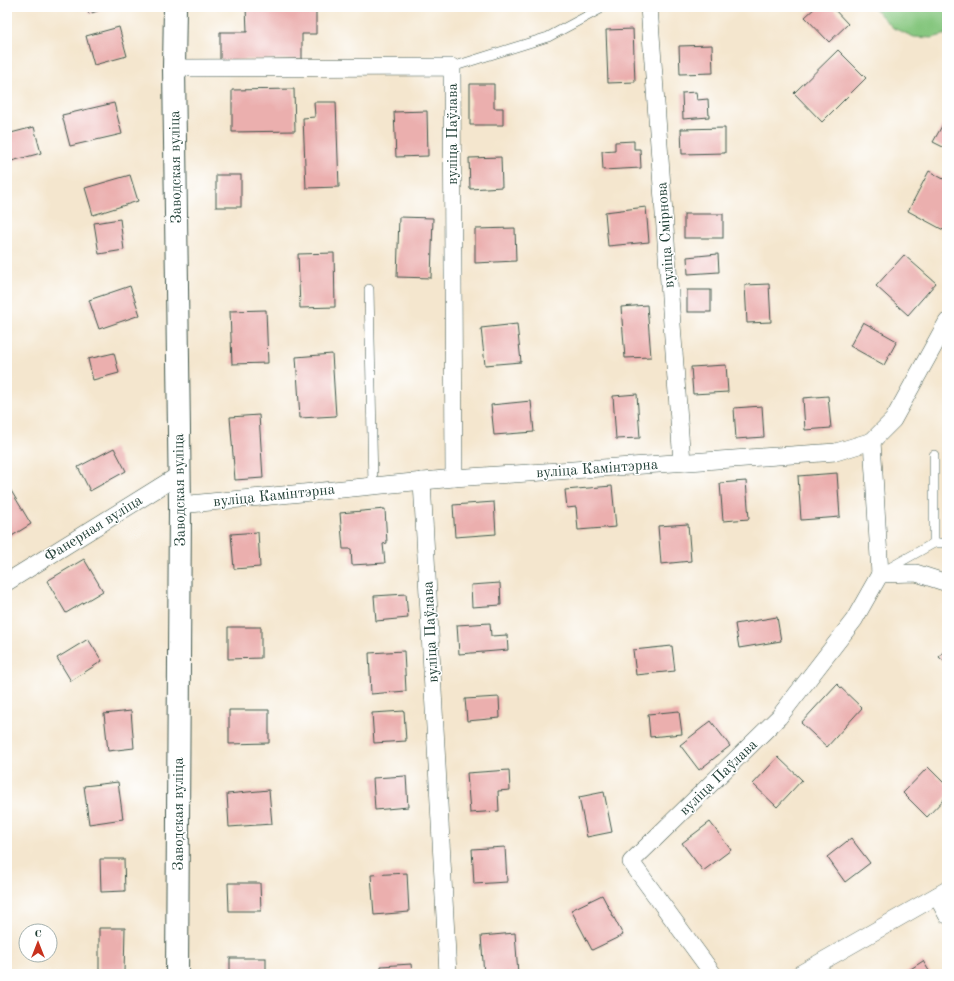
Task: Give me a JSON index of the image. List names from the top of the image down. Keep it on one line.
{"streets":{"main road":["Заводская вуліца"],"street":["вуліца Паўлава","вуліца Смірнова","вуліца Камінтэрна","Фанерная вуліца"]},"crossings":[["вуліца Паўлава","Заводская вуліца"],["вуліца Паўлава","вуліца Камінтэрна"],["Заводская вуліца","вуліца Камінтэрна"],["Заводская вуліца","Фанерная вуліца"],["вуліца Смірнова","вуліца Камінтэрна"]],"north":"top"}
